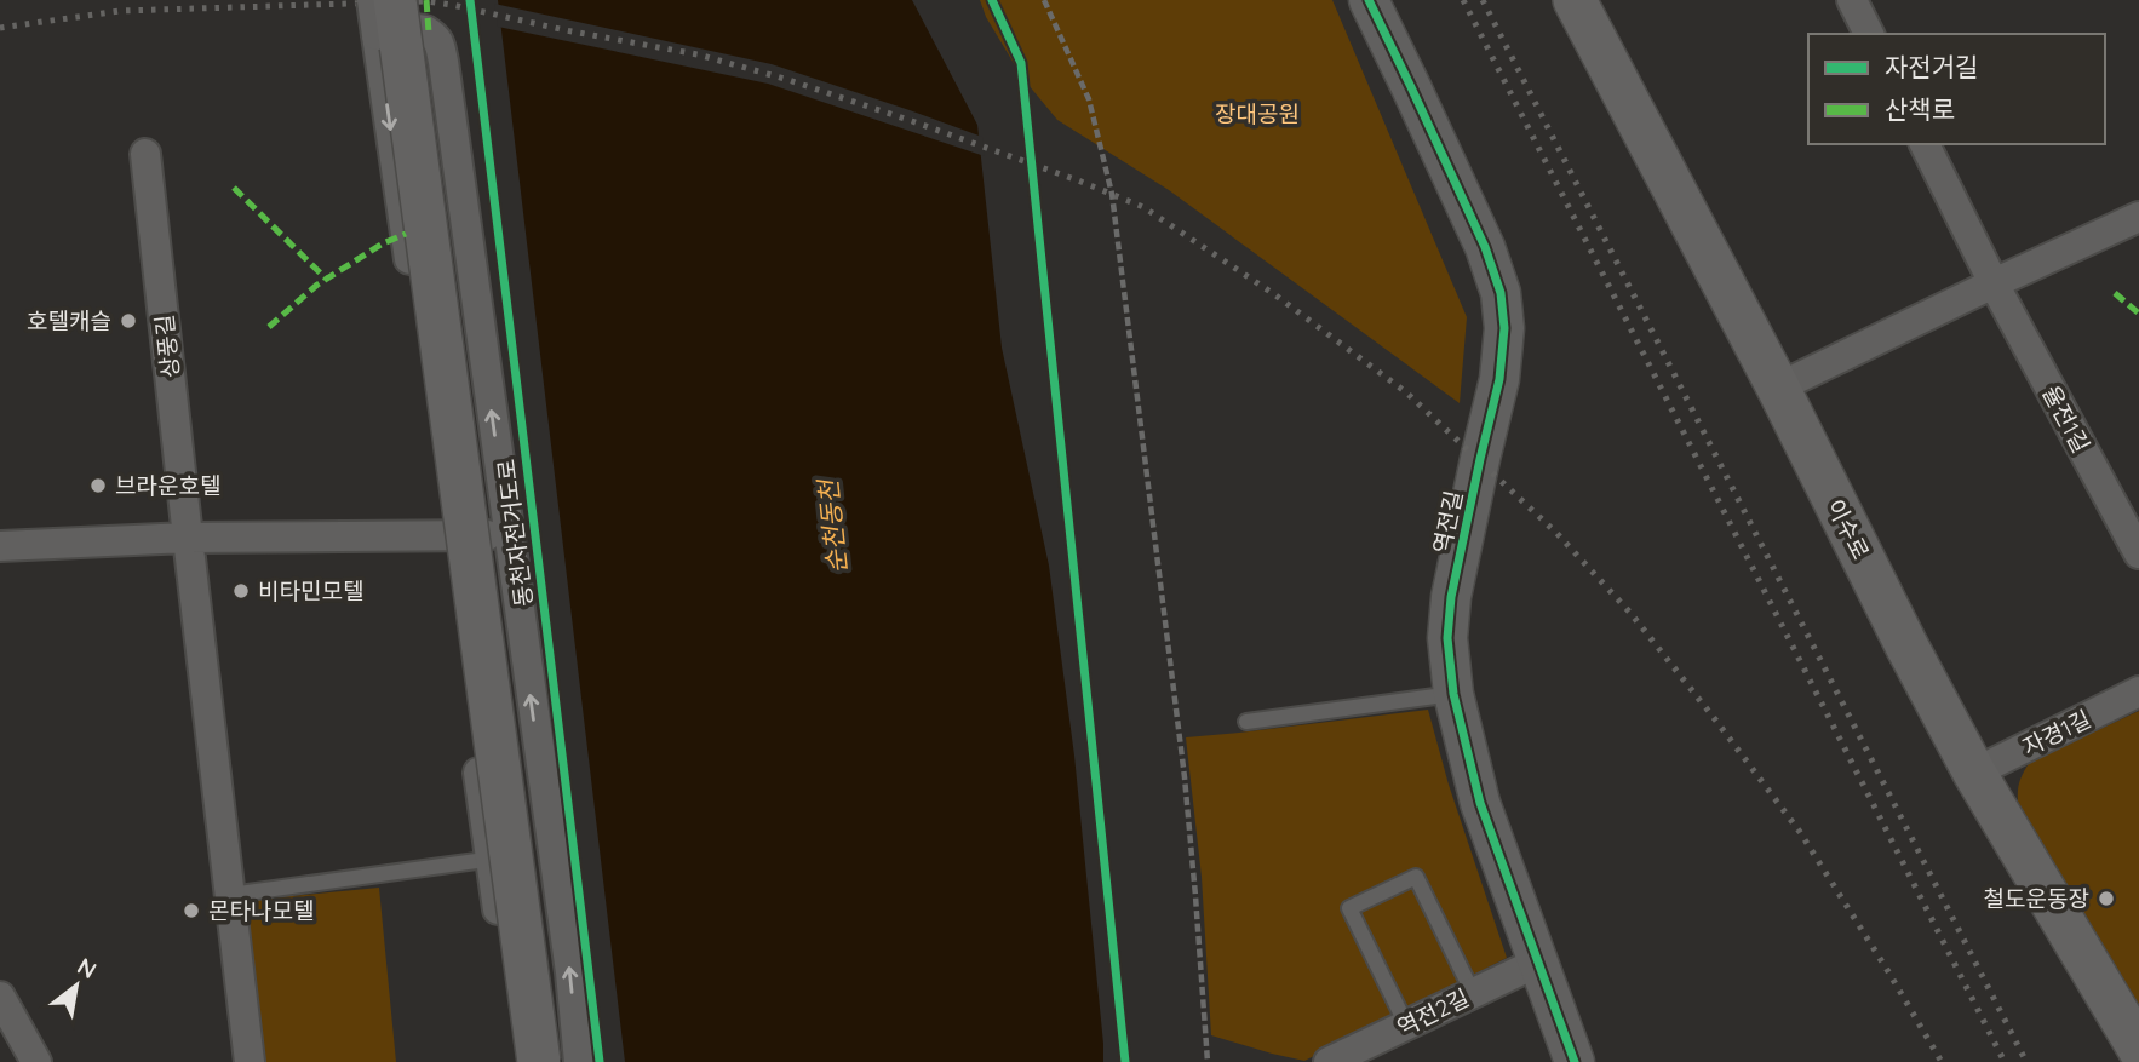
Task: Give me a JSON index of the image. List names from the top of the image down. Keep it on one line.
{"streets":{"main road":["이수로"],"street":["상풍길","율전1길","역전길","자경1길","역전2길"],"cycle path":["동천자전거도로"]},"crossings":[["역전길","역전2길"],["이수로","자경1길"]],"water":["순천동천"],"parks":["장대공원"],"places":["호텔캐슬","브라운호텔","비타민모텔","철도운동장","몬타나모텔"],"legend":["자전거길","산책로"],"north":"top right"}
